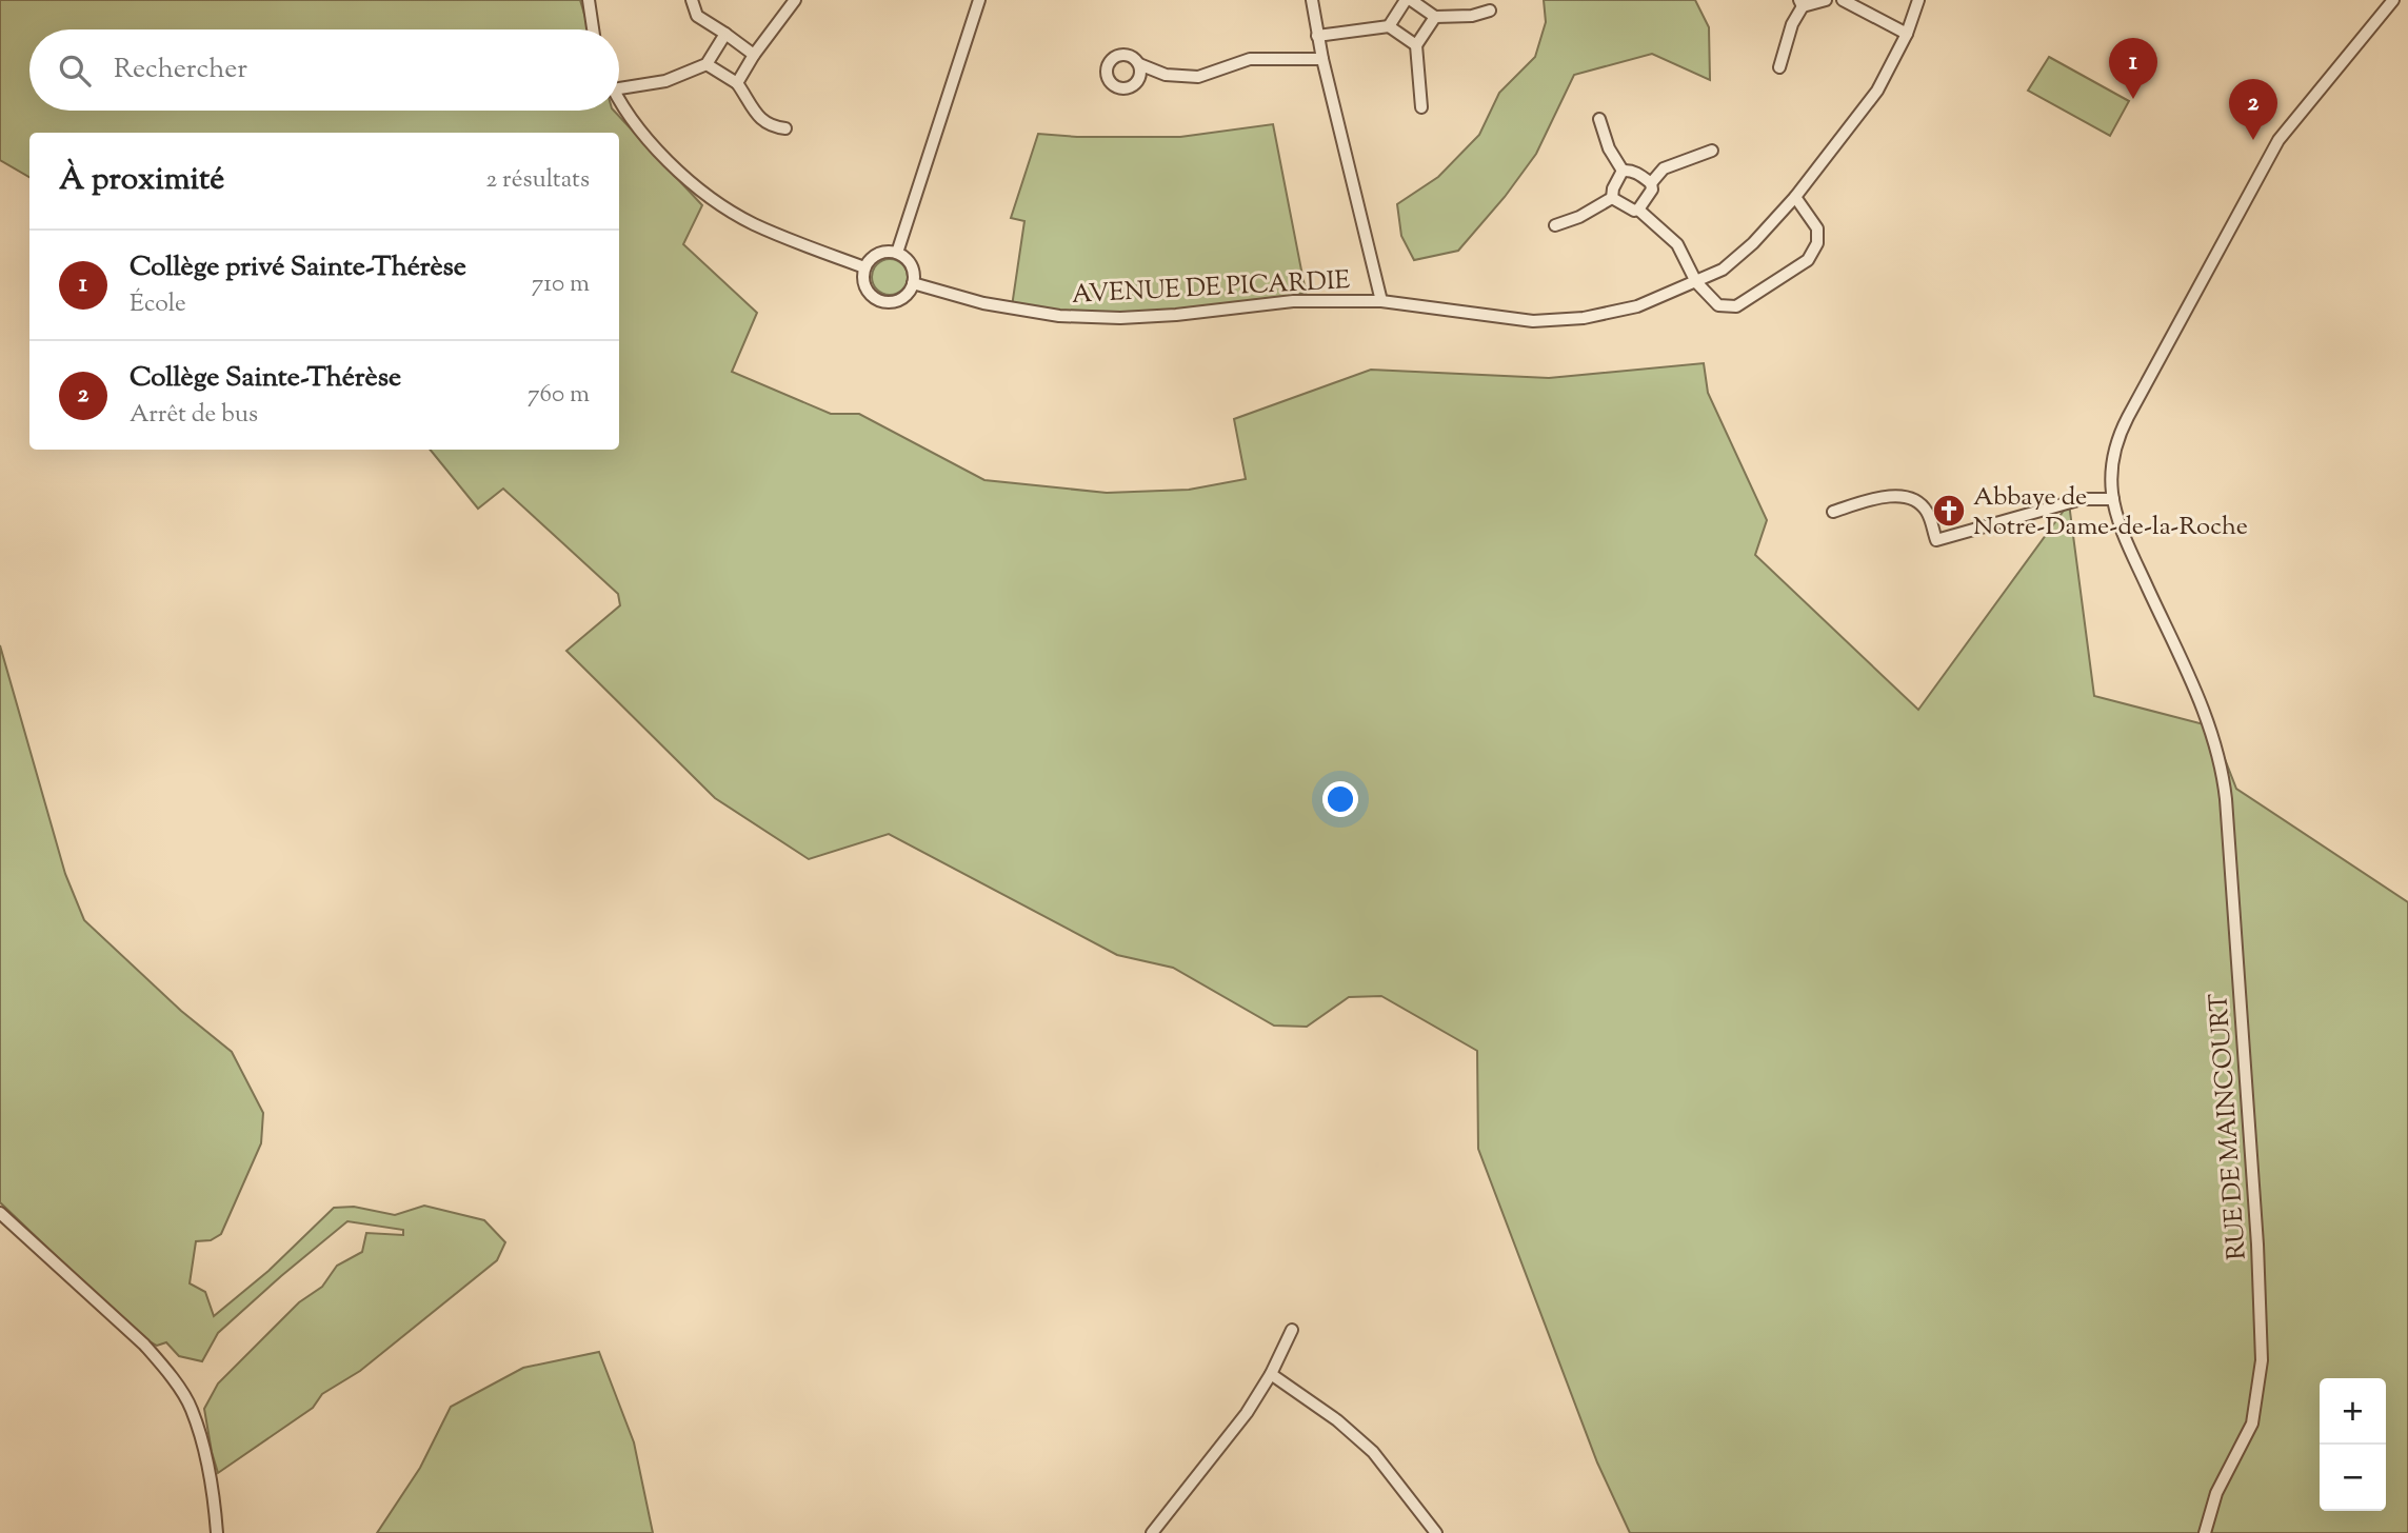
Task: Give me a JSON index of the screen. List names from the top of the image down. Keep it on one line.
{"streets":{"street":["AVENUE DE PICARDIE","RUE DE MAINCOURT"]},"places":{"church":["Abbaye de Notre-Dame-de-la-Roche"]},"page":{"search":"Rechercher","pins":["1","2"],"heading":["À proximité","2 résultats"],"list":[{"mark":"1","name":"Collège privé Sainte-Thérèse","note":"École","value":"710 m"},{"mark":"2","name":"Collège Sainte-Thérèse","note":"Arrêt de bus","value":"760 m"}],"map_buttons":["+","−"]}}
